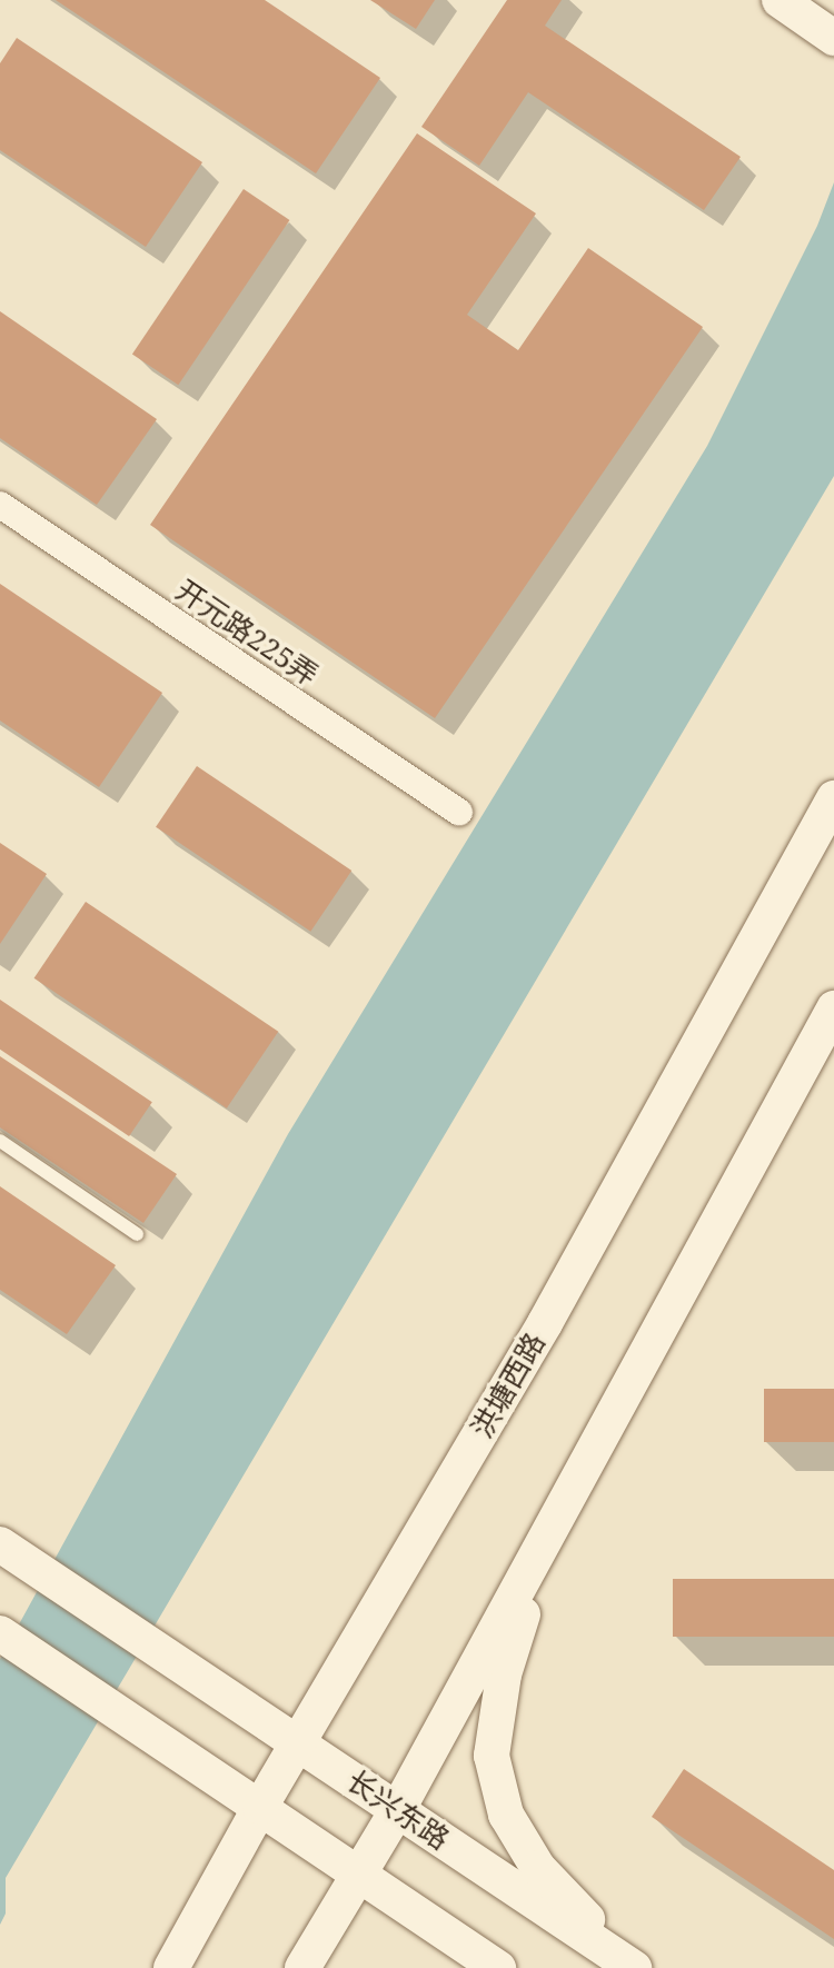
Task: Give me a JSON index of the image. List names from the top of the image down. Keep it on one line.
{"streets":{"main road":["洪塘西路","长兴东路"],"street":["开元路225弄"]},"crossings":[["洪塘西路","长兴东路"]]}
